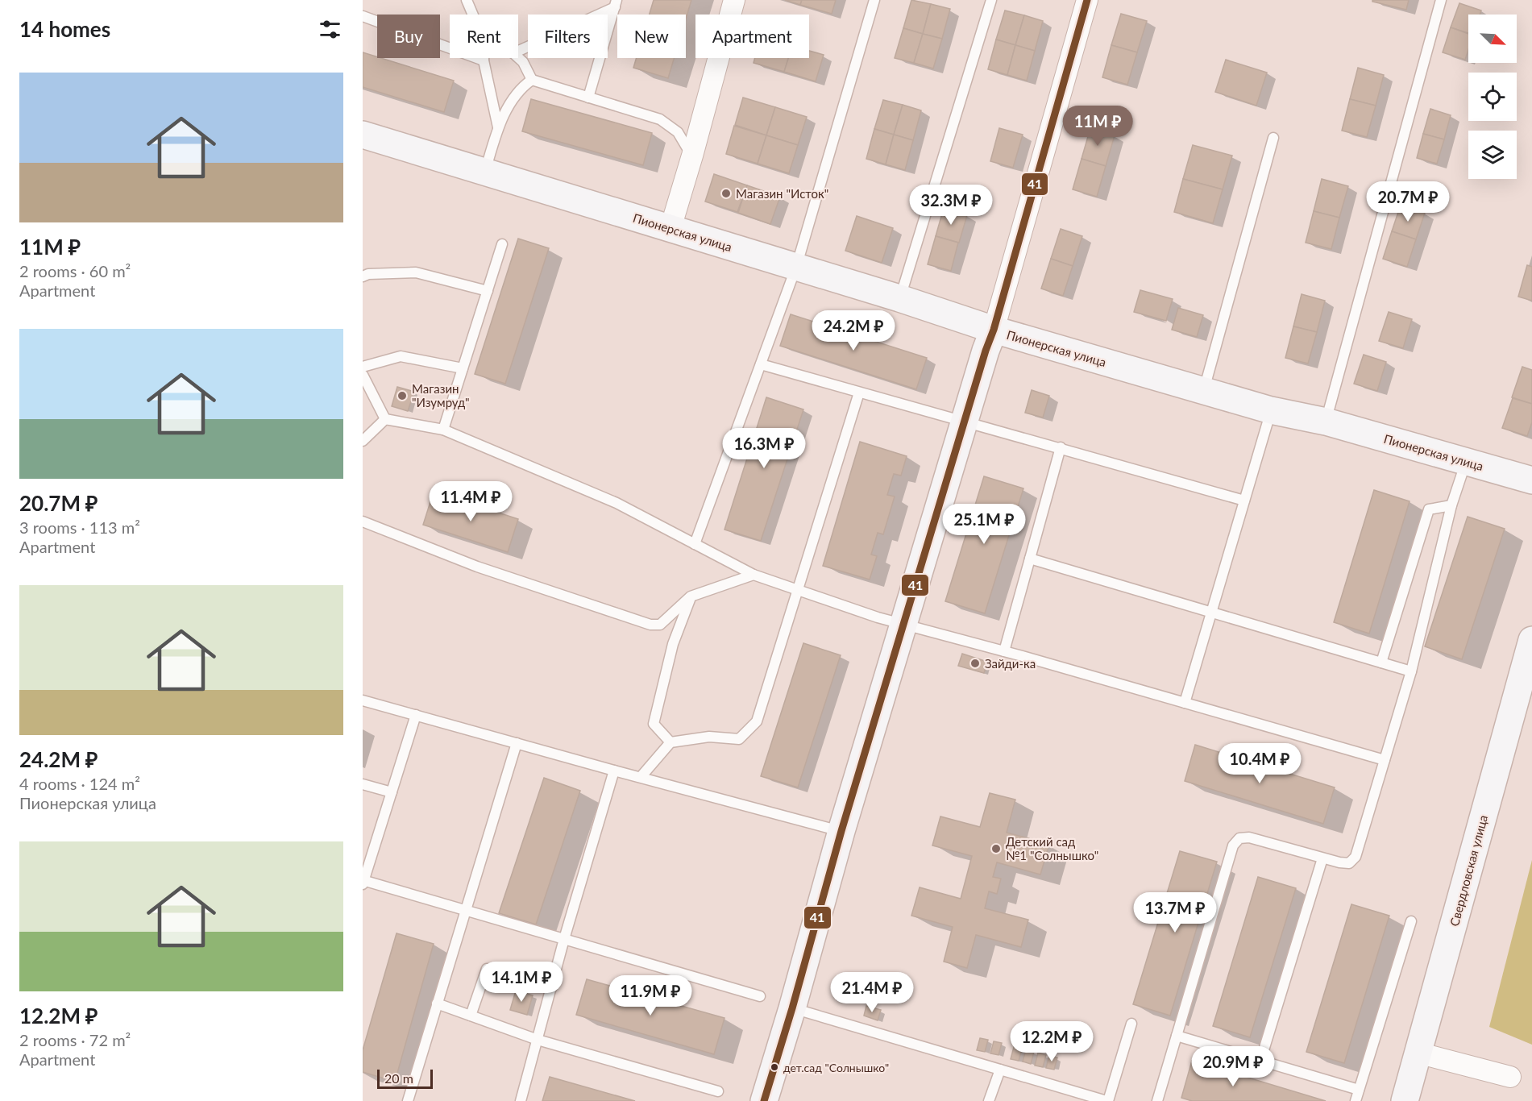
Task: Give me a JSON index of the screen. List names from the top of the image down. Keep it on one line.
{"streets":{"street":["Пионерская улица","Свердловская улица"]},"places":["Магазин \"Исток\"","Магазин \"Изумруд\"","Зайди-ка","Детский сад №1 \"Солнышко\"","дет.сад \"Солнышко\""],"lines":["transit line 41"],"scale_bar":"20 m","north":"bottom right","page":{"heading":"14 homes","chip":["Buy","Rent","Filters","New","Apartment"],"list":[{"name":"11M ₽","note":"2 rooms · 60 m² · Apartment"},{"name":"20.7M ₽","note":"3 rooms · 113 m² · Apartment"},{"name":"24.2M ₽","note":"4 rooms · 124 m² · Пионерская улица"},{"name":"12.2M ₽","note":"2 rooms · 72 m² · Apartment"}],"price":["11M ₽","20.7M ₽","32.3M ₽","24.2M ₽","16.3M ₽","11.4M ₽","25.1M ₽","10.4M ₽","13.7M ₽","14.1M ₽","21.4M ₽","11.9M ₽","12.2M ₽","20.9M ₽"],"scale":"20 m"}}
